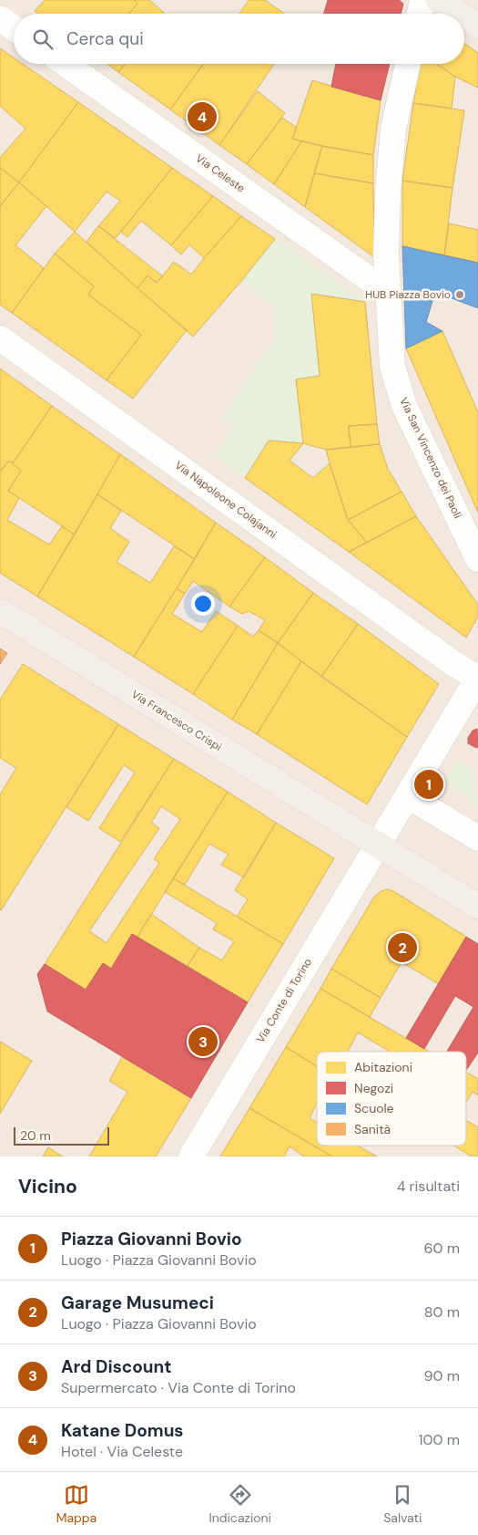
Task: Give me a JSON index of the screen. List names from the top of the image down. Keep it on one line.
{"streets":{"main road":["Via Francesco Crispi"],"street":["Via Celeste","Via San Vincenzo dei Paoli","Via Napoleone Colajanni","Via Conte di Torino"]},"crossings":[["Via Celeste","Via San Vincenzo dei Paoli"],["Via Napoleone Colajanni","Via Conte di Torino"],["Via Francesco Crispi","Via Conte di Torino"]],"places":["HUB Piazza Bovio"],"legend":["Abitazioni","Negozi","Scuole","Sanità"],"scale_bar":"20 m","page":{"search":"Cerca qui","pins":["4","1","2","3"],"scale":"20 m","heading":["Vicino","4 risultati"],"list":[{"mark":"1","name":"Piazza Giovanni Bovio","note":"Luogo · Piazza Giovanni Bovio","value":"60 m"},{"mark":"2","name":"Garage Musumeci","note":"Luogo · Piazza Giovanni Bovio","value":"80 m"},{"mark":"3","name":"Ard Discount","note":"Supermercato · Via Conte di Torino","value":"90 m"},{"mark":"4","name":"Katane Domus","note":"Hotel · Via Celeste","value":"100 m"}],"nav":["Mappa","Indicazioni","Salvati"]}}
